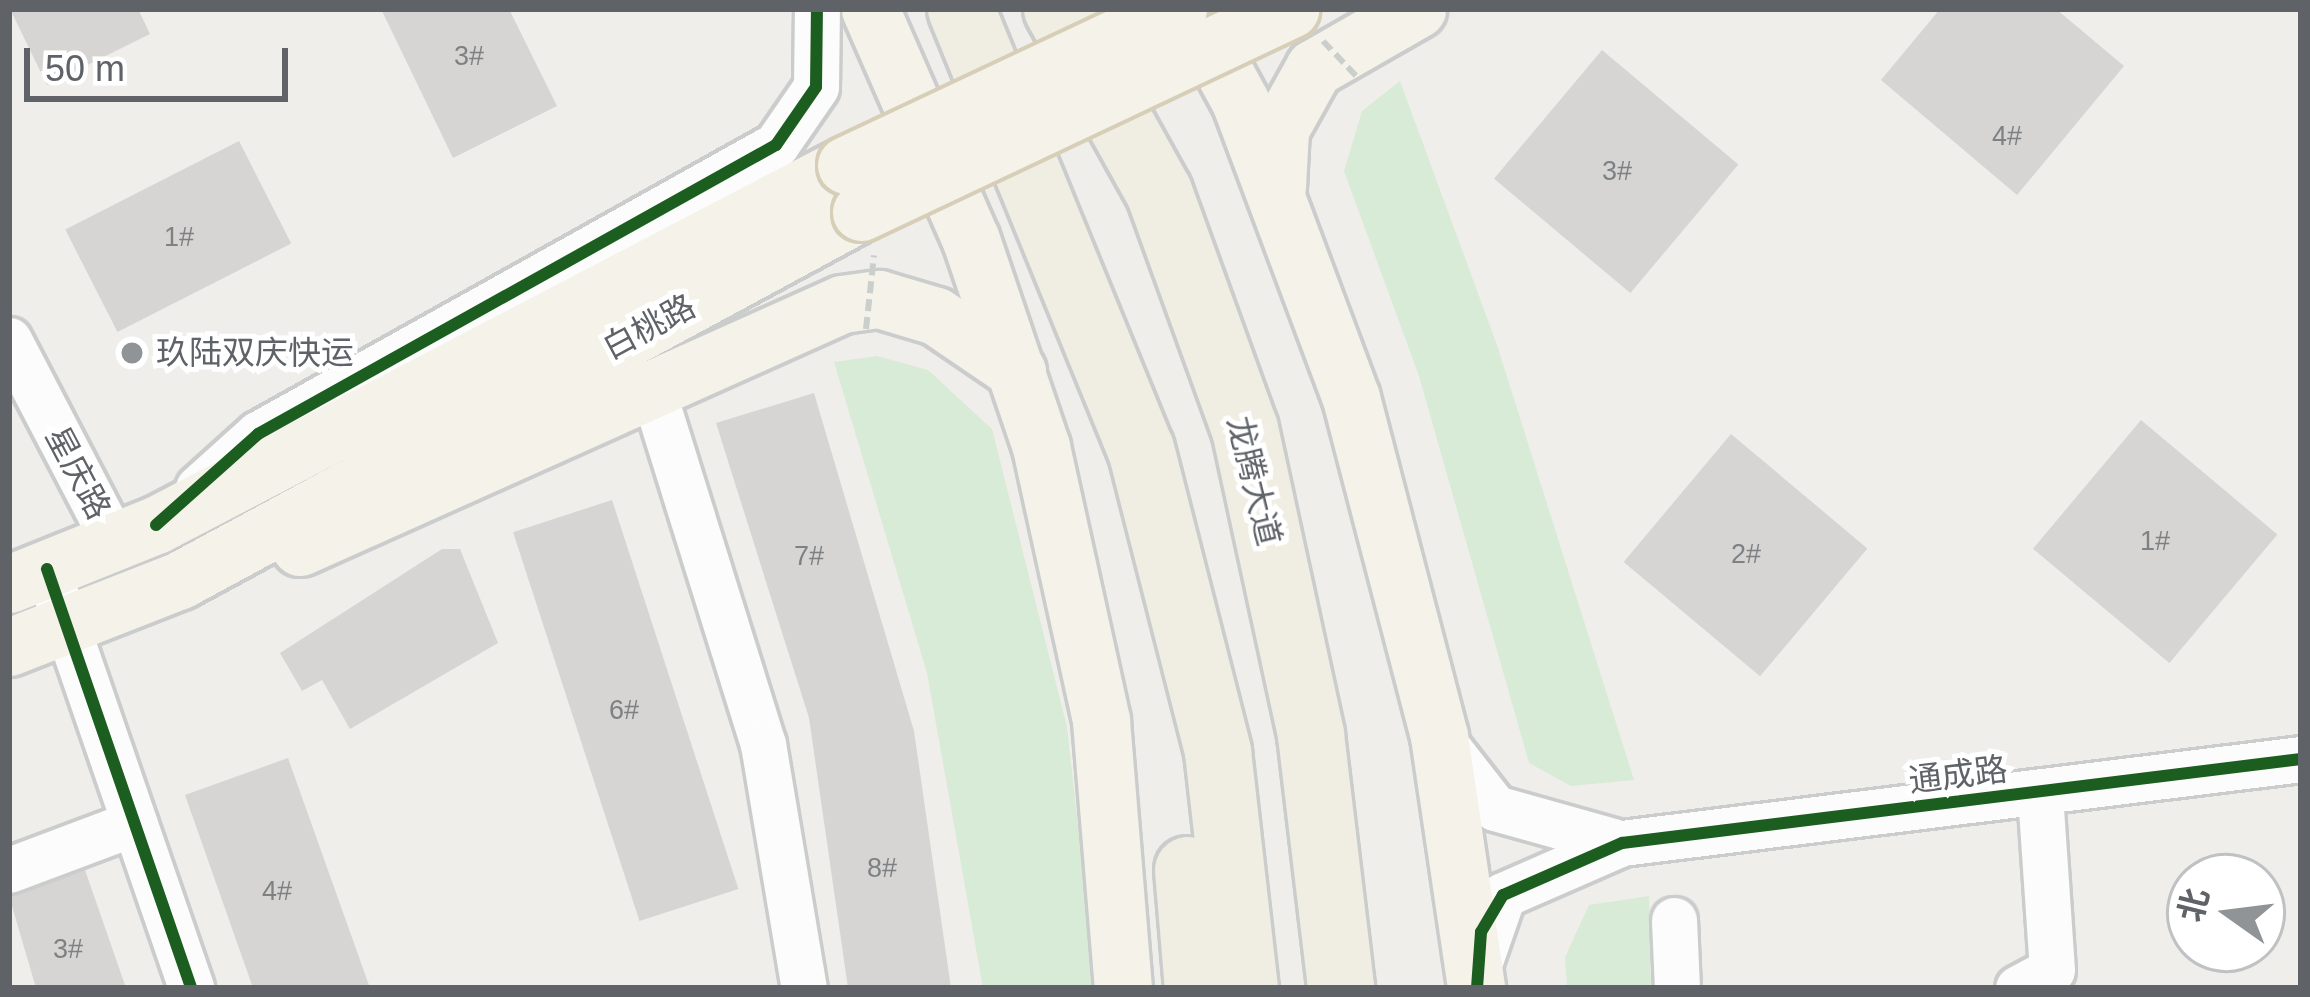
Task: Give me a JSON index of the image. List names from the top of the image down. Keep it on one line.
{"streets":{"highway":["龙腾大道"],"main road":["白桃路"],"street":["星庆路","通成路"]},"crossings":[["白桃路","星庆路"]],"places":["玖陆双庆快运"],"house_numbers":["3#","4#","3#","1#","1#","2#","7#","6#","8#","4#","3#"],"scale_bar":"50 m","north":"left"}
